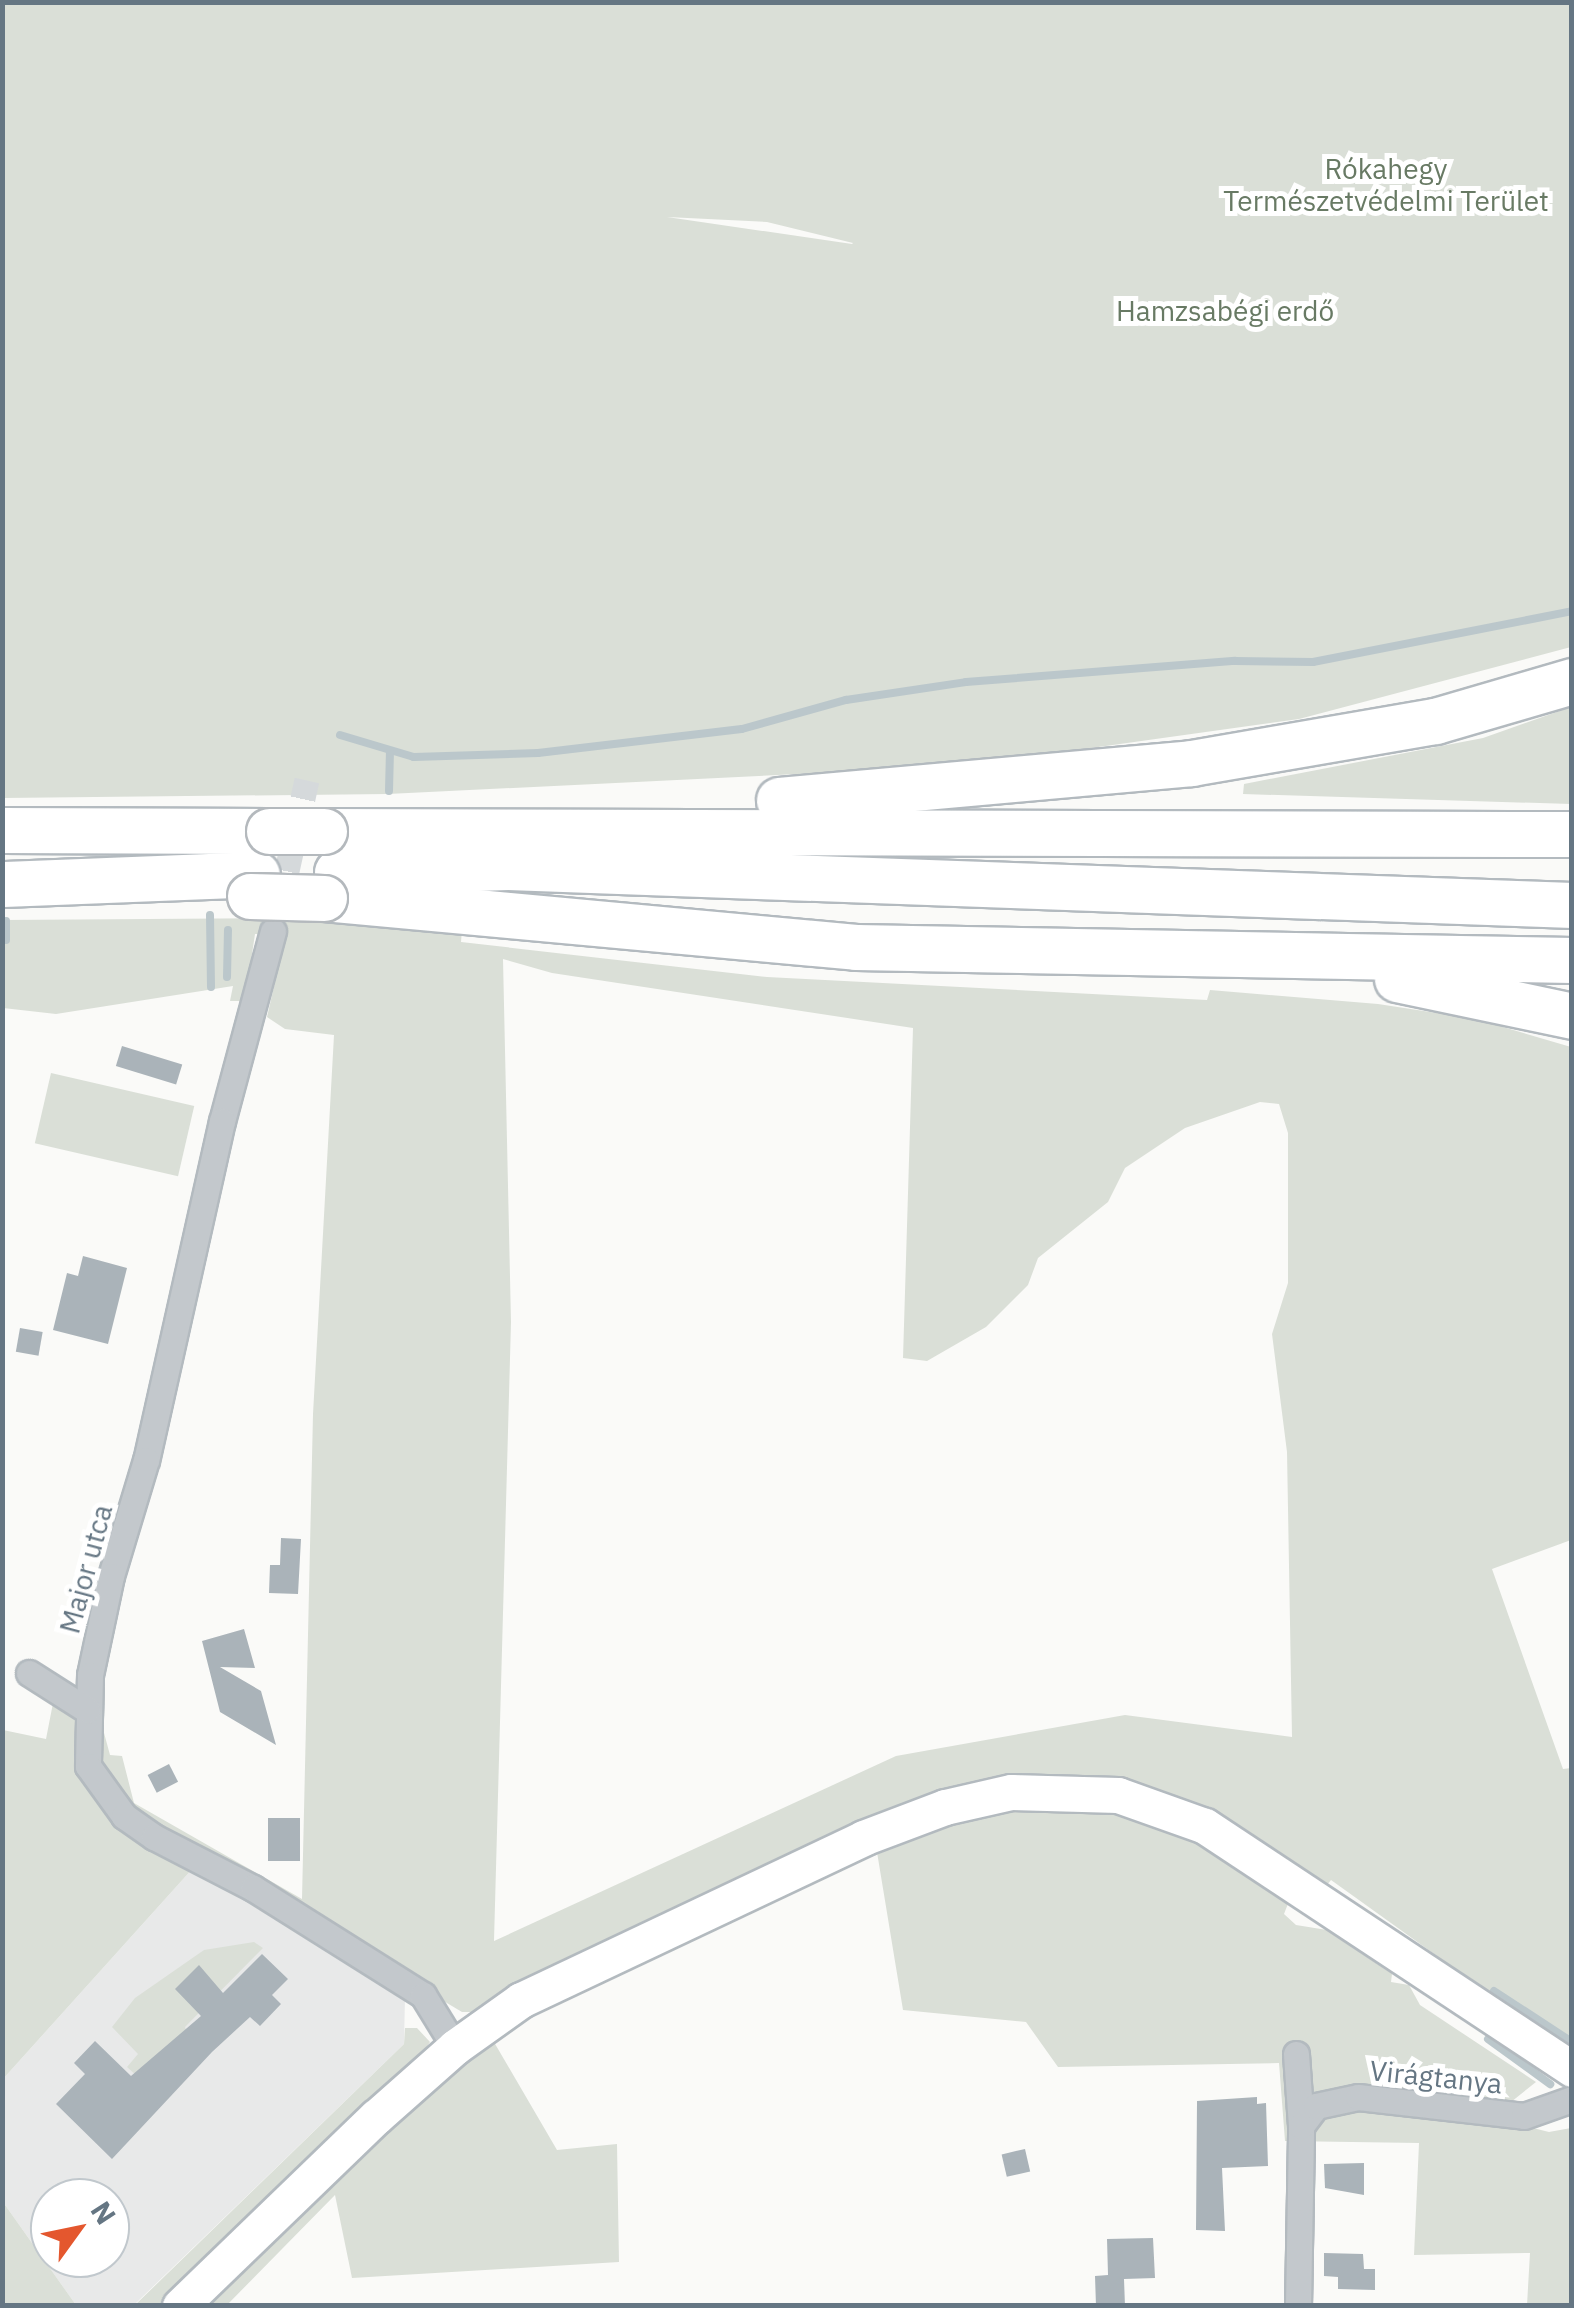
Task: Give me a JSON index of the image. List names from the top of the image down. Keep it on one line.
{"streets":{"street":["Major utca","Virágtanya"]},"parks":["Rókahegy Természetvédelmi Terület","Hamzsabégi erdő"],"north":"top right"}
